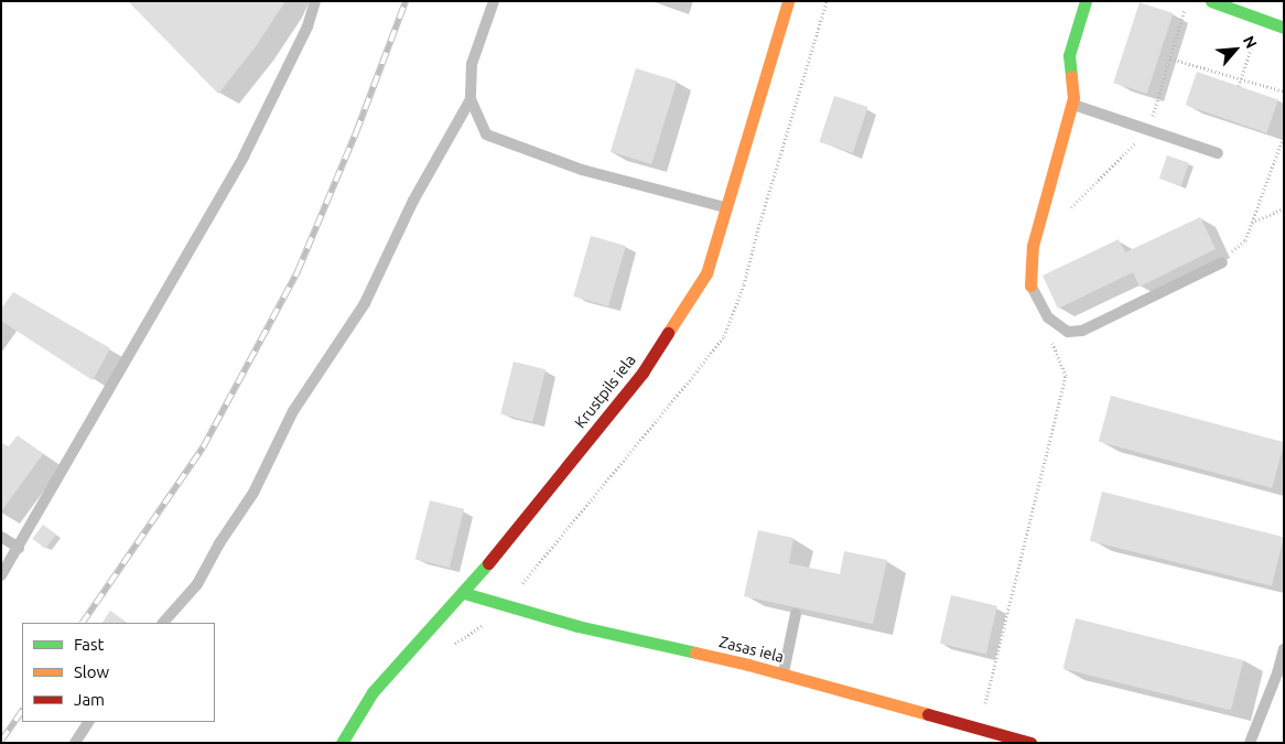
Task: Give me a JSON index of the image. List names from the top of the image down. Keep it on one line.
{"streets":{"street":["Krustpils iela","Zasas iela"]},"crossings":[["Krustpils iela","Zasas iela"]],"legend":["Fast","Slow","Jam"],"north":"top right"}
